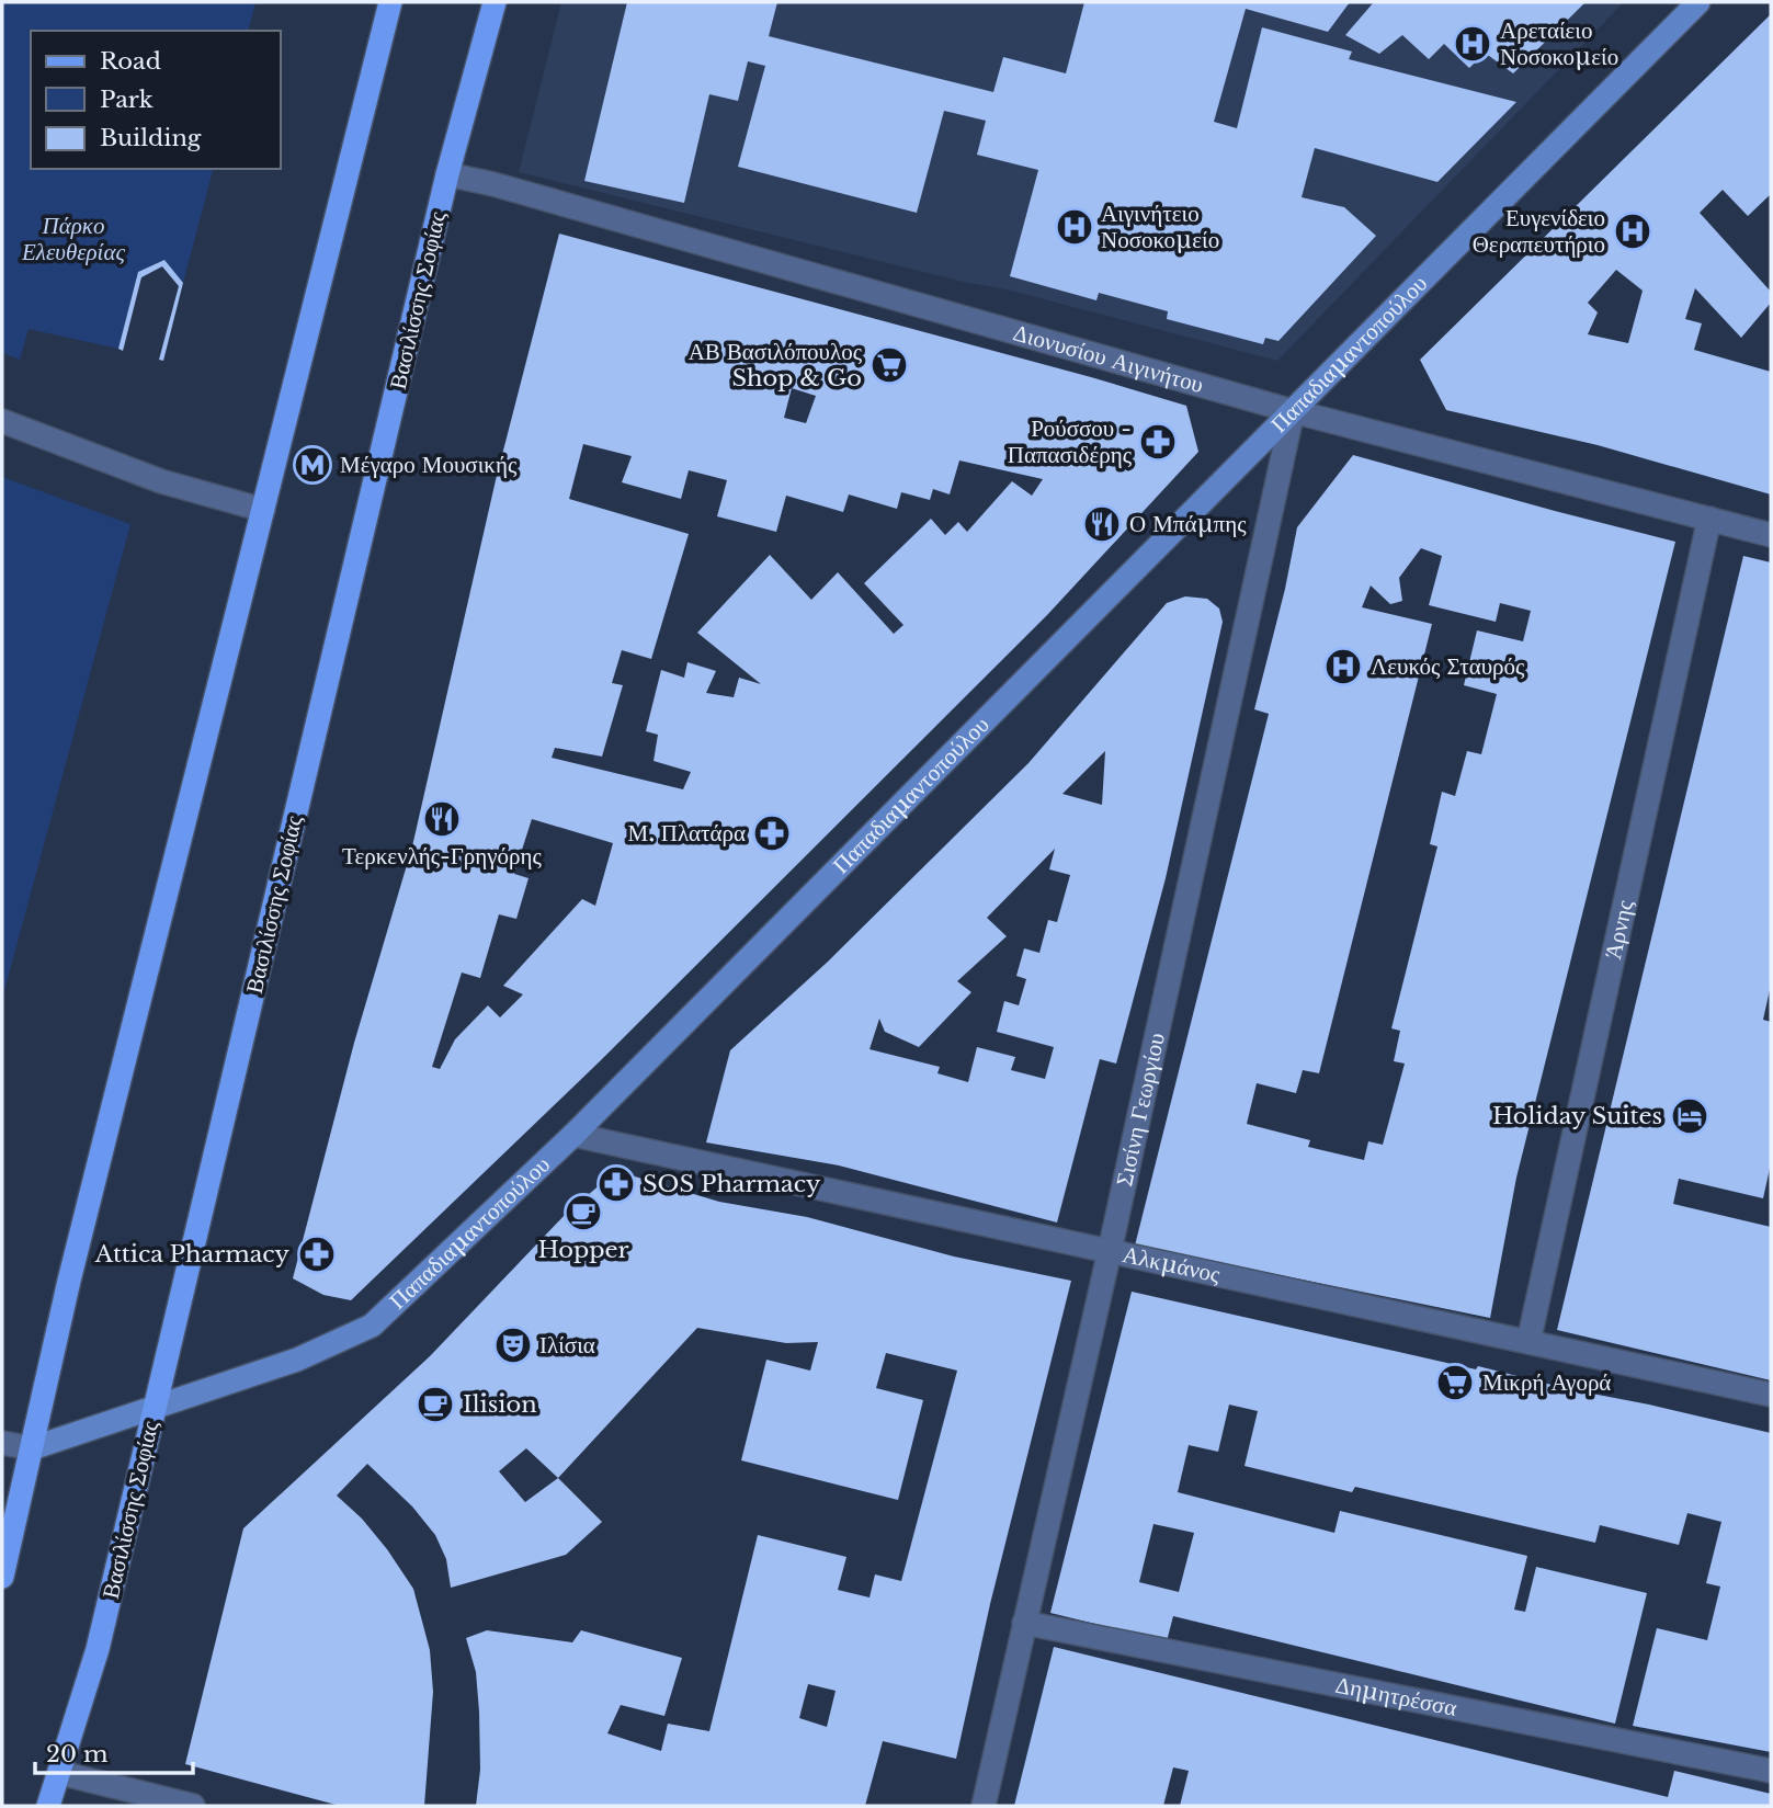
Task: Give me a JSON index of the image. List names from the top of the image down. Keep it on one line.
{"streets":{"main road":["Βασιλίσσης Σοφίας"],"street":["Παπαδιαμαντοπούλου","Διονυσίου Αιγινήτου","Άρνης","Σισίνη Γεωργίου","Αλκμάνος","Δημητρέσσα"]},"crossings":[["Βασιλίσσης Σοφίας","Παπαδιαμαντοπούλου"],["Βασιλίσσης Σοφίας","Διονυσίου Αιγινήτου"],["Παπαδιαμαντοπούλου","Διονυσίου Αιγινήτου"],["Παπαδιαμαντοπούλου","Σισίνη Γεωργίου"],["Παπαδιαμαντοπούλου","Αλκμάνος"],["Διονυσίου Αιγινήτου","Άρνης"],["Διονυσίου Αιγινήτου","Σισίνη Γεωργίου"],["Άρνης","Αλκμάνος"],["Σισίνη Γεωργίου","Αλκμάνος"],["Σισίνη Γεωργίου","Δημητρέσσα"]],"parks":["Πάρκο Ελευθερίας"],"places":{"hospital":["Αρεταίειο Νοσοκομείο","Αιγινήτειο Νοσοκομείο","Ευγενίδειο Θεραπευτήριο","Λευκός Σταυρός"],"supermarket":["ΑΒ Βασιλόπουλος Shop & Go","Μικρή Αγορά"],"pharmacy":["Ρούσσου - Παπασιδέρης","Μ. Πλατάρα","SOS Pharmacy","Attica Pharmacy"],"metro station":["Μέγαρο Μουσικής"],"restaurant":["Ο Μπάμπης","Τερκενλής-Γρηγόρης"],"hotel":["Holiday Suites"],"cafe":["Hopper","Ilision"],"theatre":["Ιλίσια"]},"legend":["Road","Park","Building"],"scale_bar":"20 m"}
